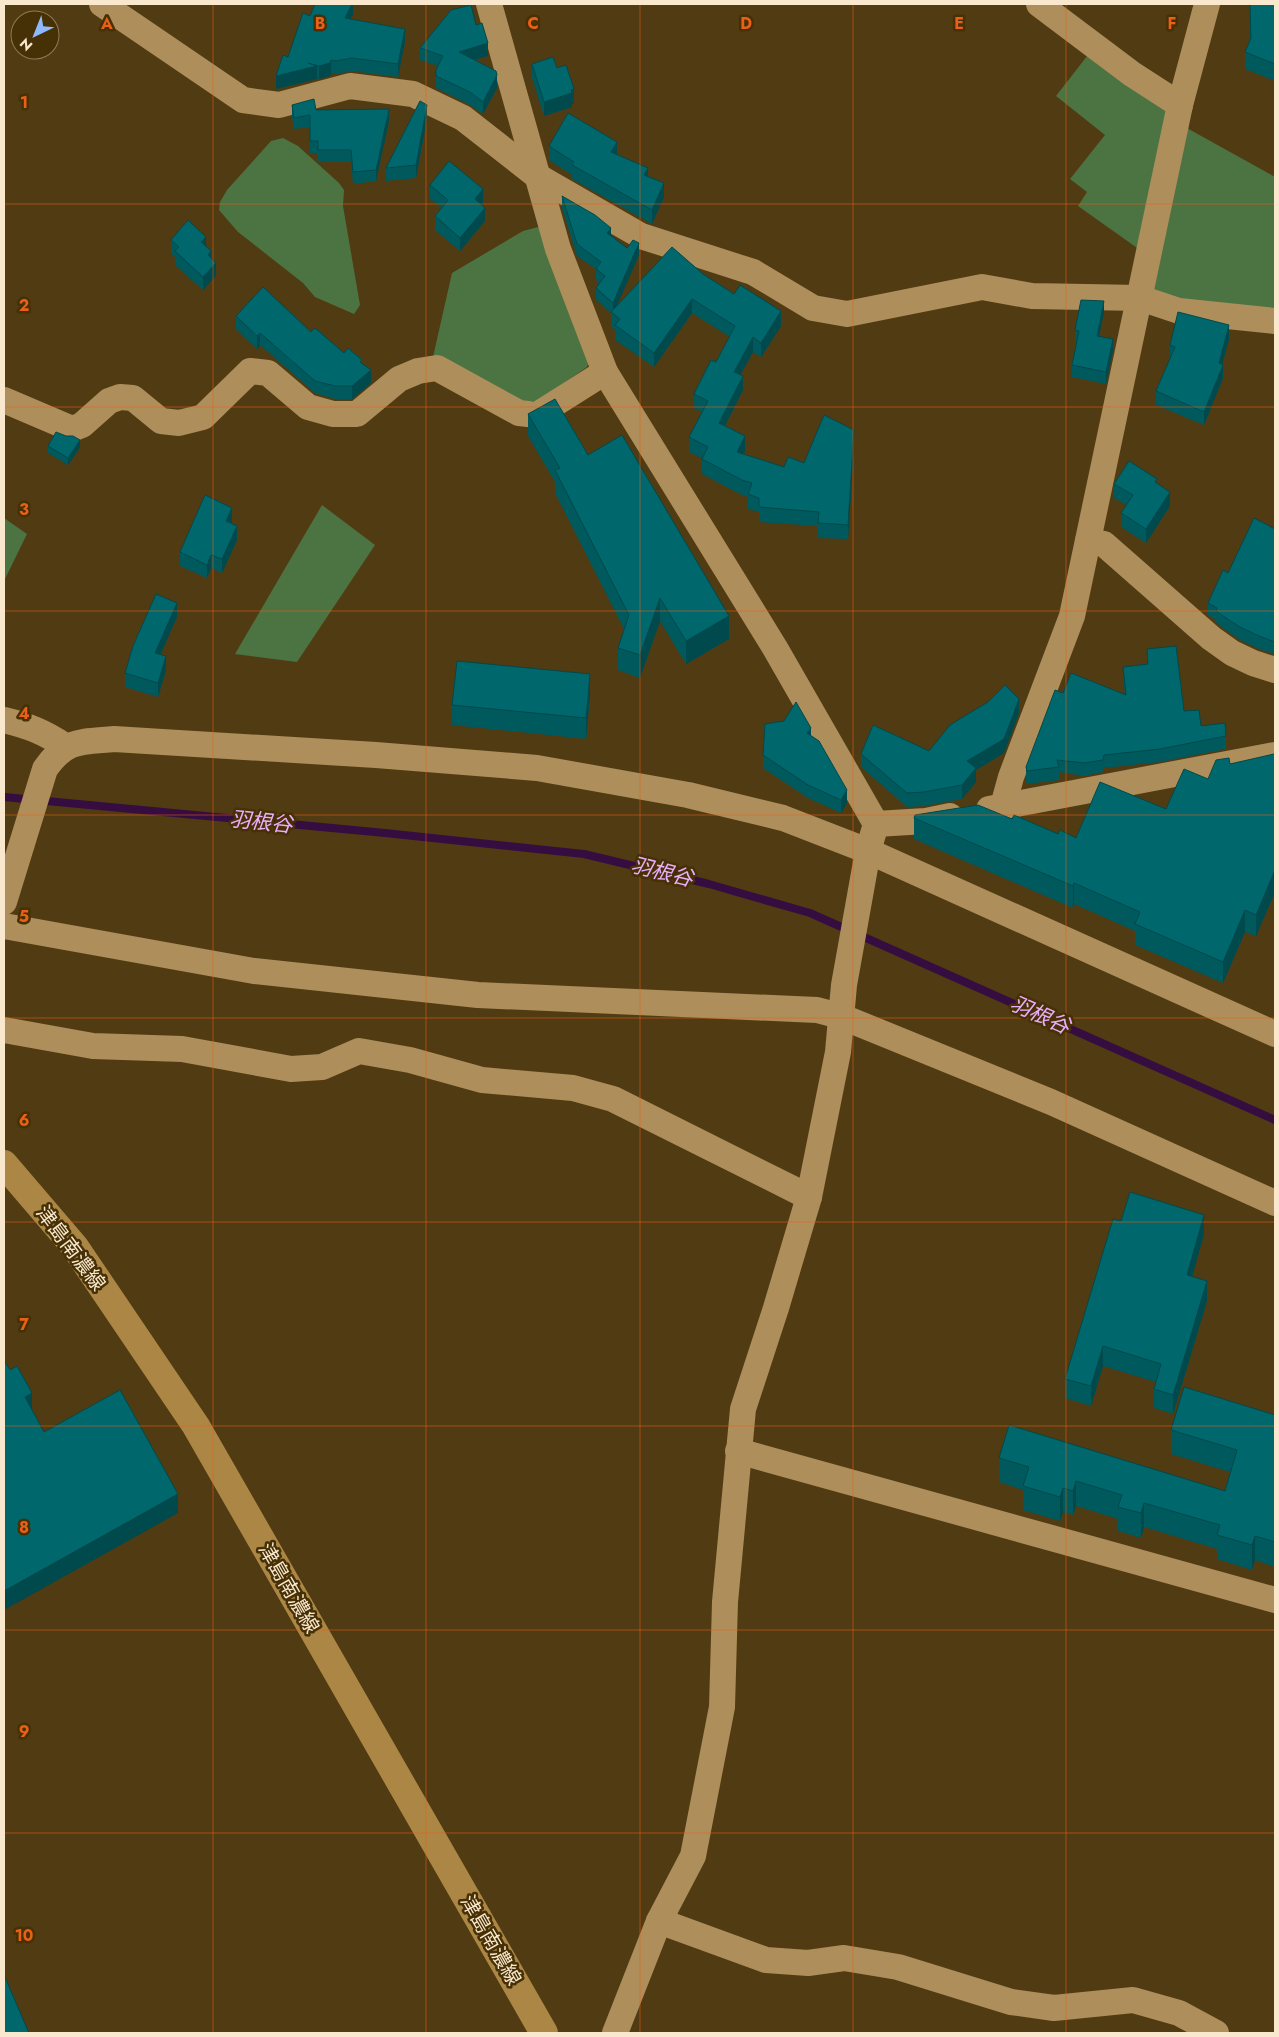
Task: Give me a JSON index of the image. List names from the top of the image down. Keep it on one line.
{"streets":{"main road":["津島南濃線"]},"water":["羽根谷"],"north":"bottom left","grid":{"columns":["A","B","C","D","E","F"],"rows":["1","2","3","4","5","6","7","8","9","10"]}}
